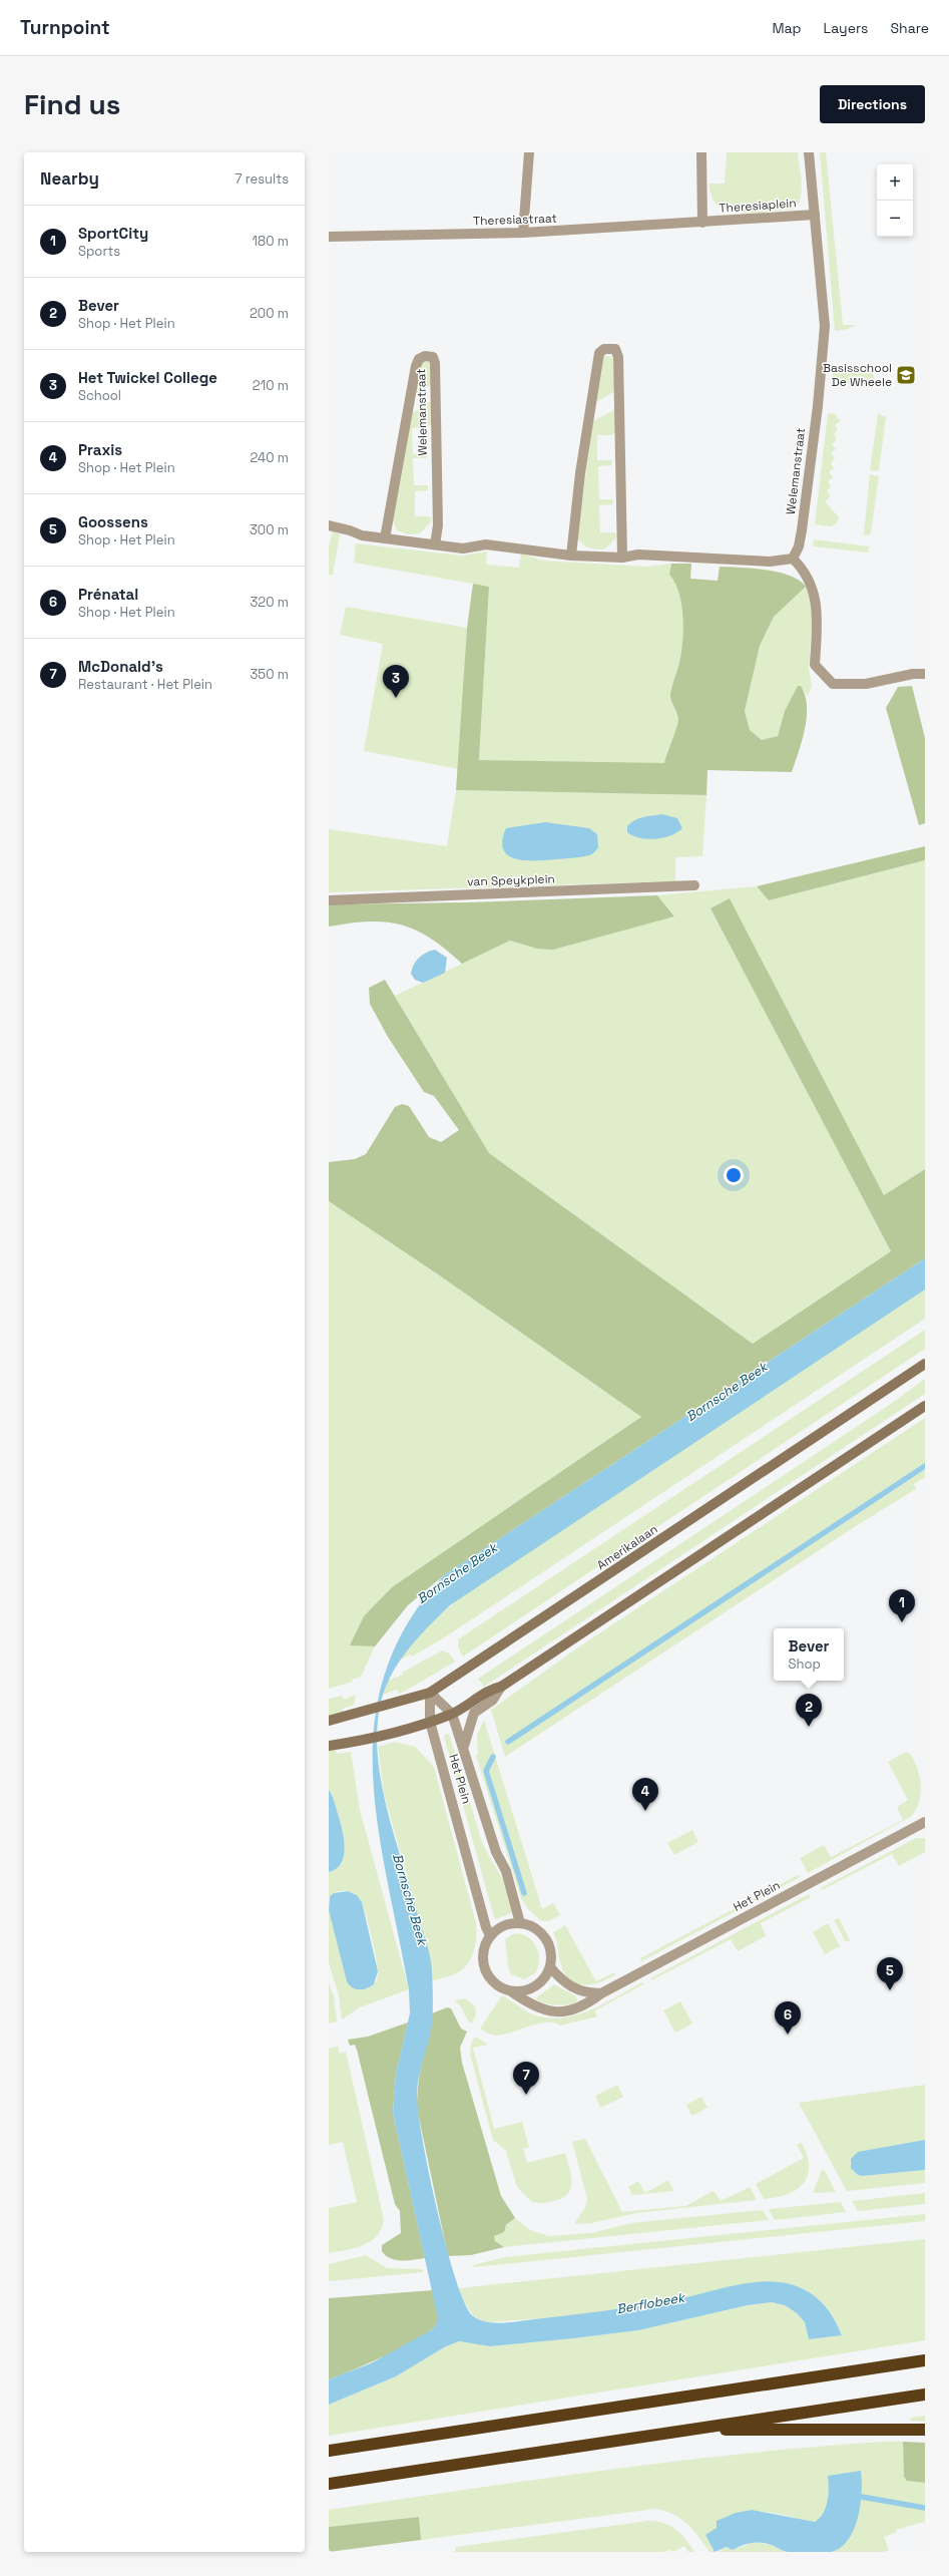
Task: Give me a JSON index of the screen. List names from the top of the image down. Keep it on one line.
{"streets":{"main road":["Amerikalaan"],"street":["Theresiaplein","Theresiastraat","Welemanstraat","van Speykplein","Het Plein"]},"crossings":[["Theresiaplein","Theresiastraat"],["Theresiaplein","Welemanstraat"],["Amerikalaan","Het Plein"]],"water":["Bornsche Beek","Berflobeek"],"places":{"school or university":["Basisschool De Wheele"]},"page":{"header":"Turnpoint","nav":["Map","Layers","Share"],"buttons":"Directions","title":"Find us","heading":["Nearby","7 results"],"map_buttons":["+","−"],"list":[{"mark":"1","name":"SportCity","note":"Sports","value":"180 m"},{"mark":"2","name":"Bever","note":"Shop · Het Plein","value":"200 m"},{"mark":"3","name":"Het Twickel College","note":"School","value":"210 m"},{"mark":"4","name":"Praxis","note":"Shop · Het Plein","value":"240 m"},{"mark":"5","name":"Goossens","note":"Shop · Het Plein","value":"300 m"},{"mark":"6","name":"Prénatal","note":"Shop · Het Plein","value":"320 m"},{"mark":"7","name":"McDonald's","note":"Restaurant · Het Plein","value":"350 m"}],"pins":["3","1","2","4","5","6","7"],"popup":["Bever","Shop"]}}
